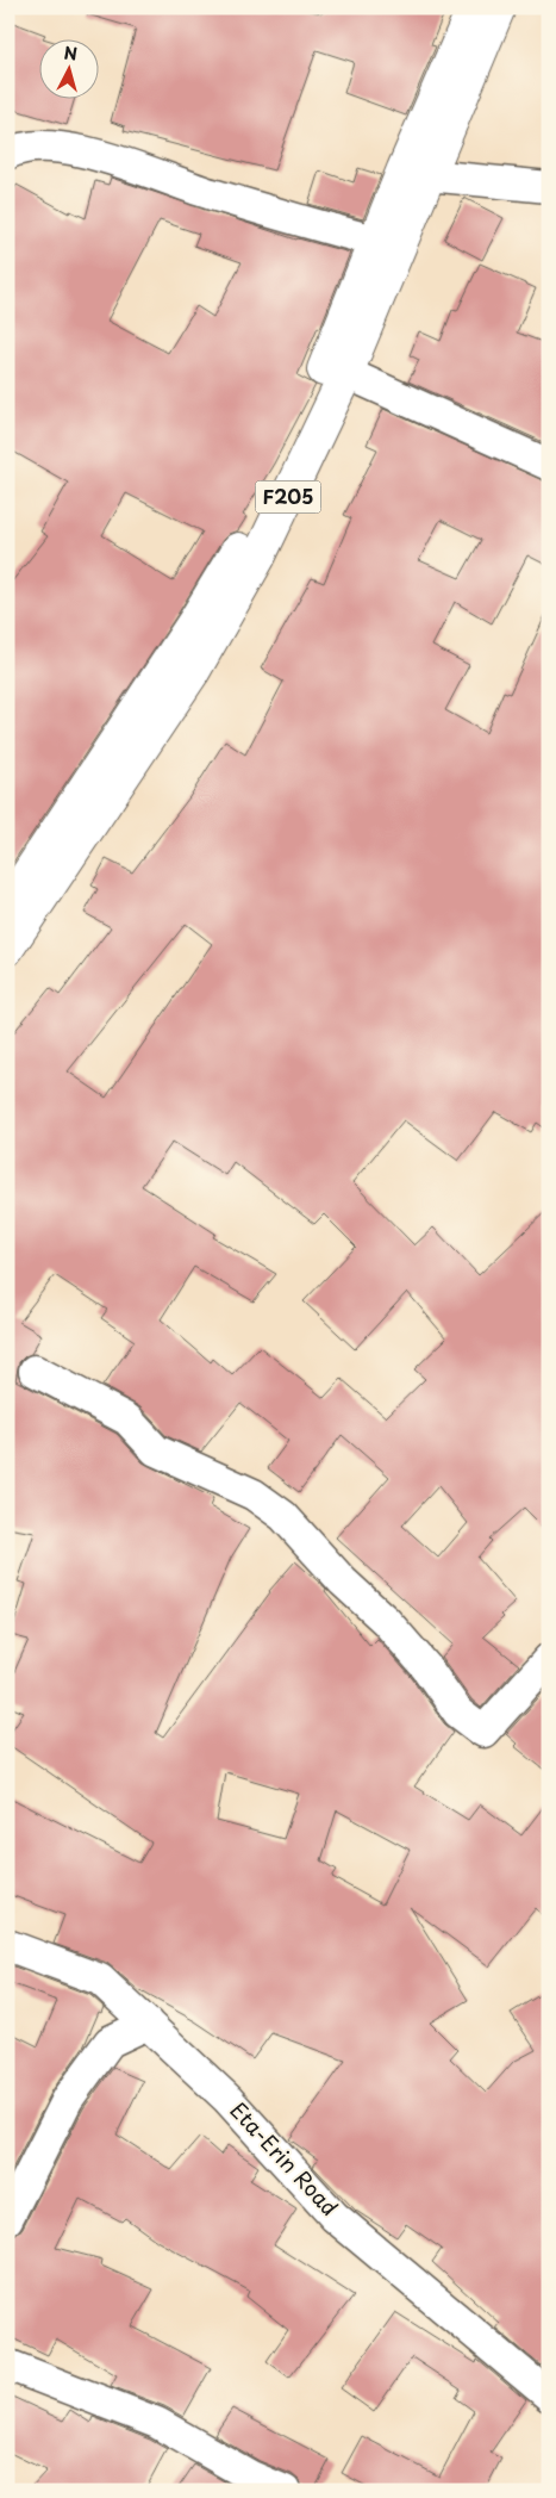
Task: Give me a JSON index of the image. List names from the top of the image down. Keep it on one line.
{"streets":{"main road":["F205"],"street":["Eta-Erin Road"]},"north":"top"}
